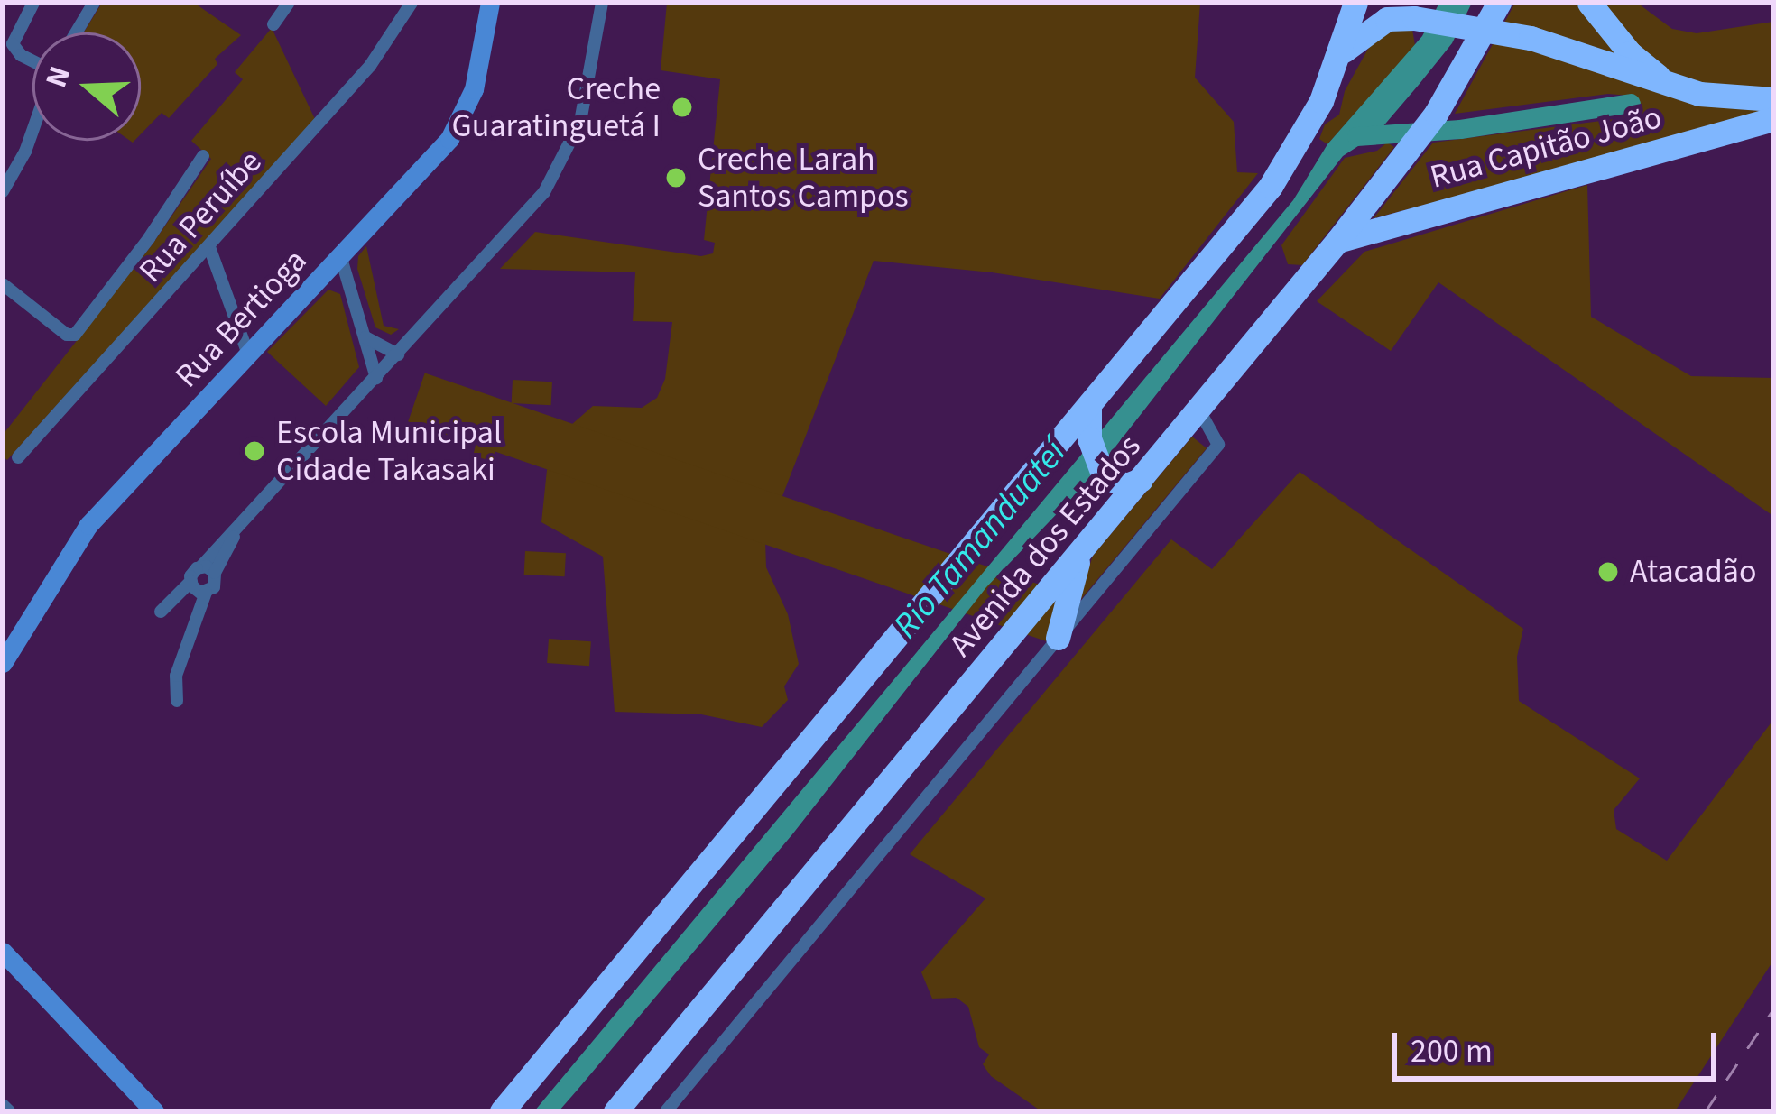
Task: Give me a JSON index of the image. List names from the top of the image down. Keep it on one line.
{"streets":{"highway":["Rua Capitão João","Avenida dos Estados"],"street":["Rua Peruíbe","Rua Bertioga"]},"crossings":[["Rua Capitão João","Avenida dos Estados"]],"water":["Rio Tamanduateí"],"places":["Creche Guaratinguetá I","Creche Larah Santos Campos","Escola Municipal Cidade Takasaki","Atacadão"],"scale_bar":"200 m","north":"left"}
